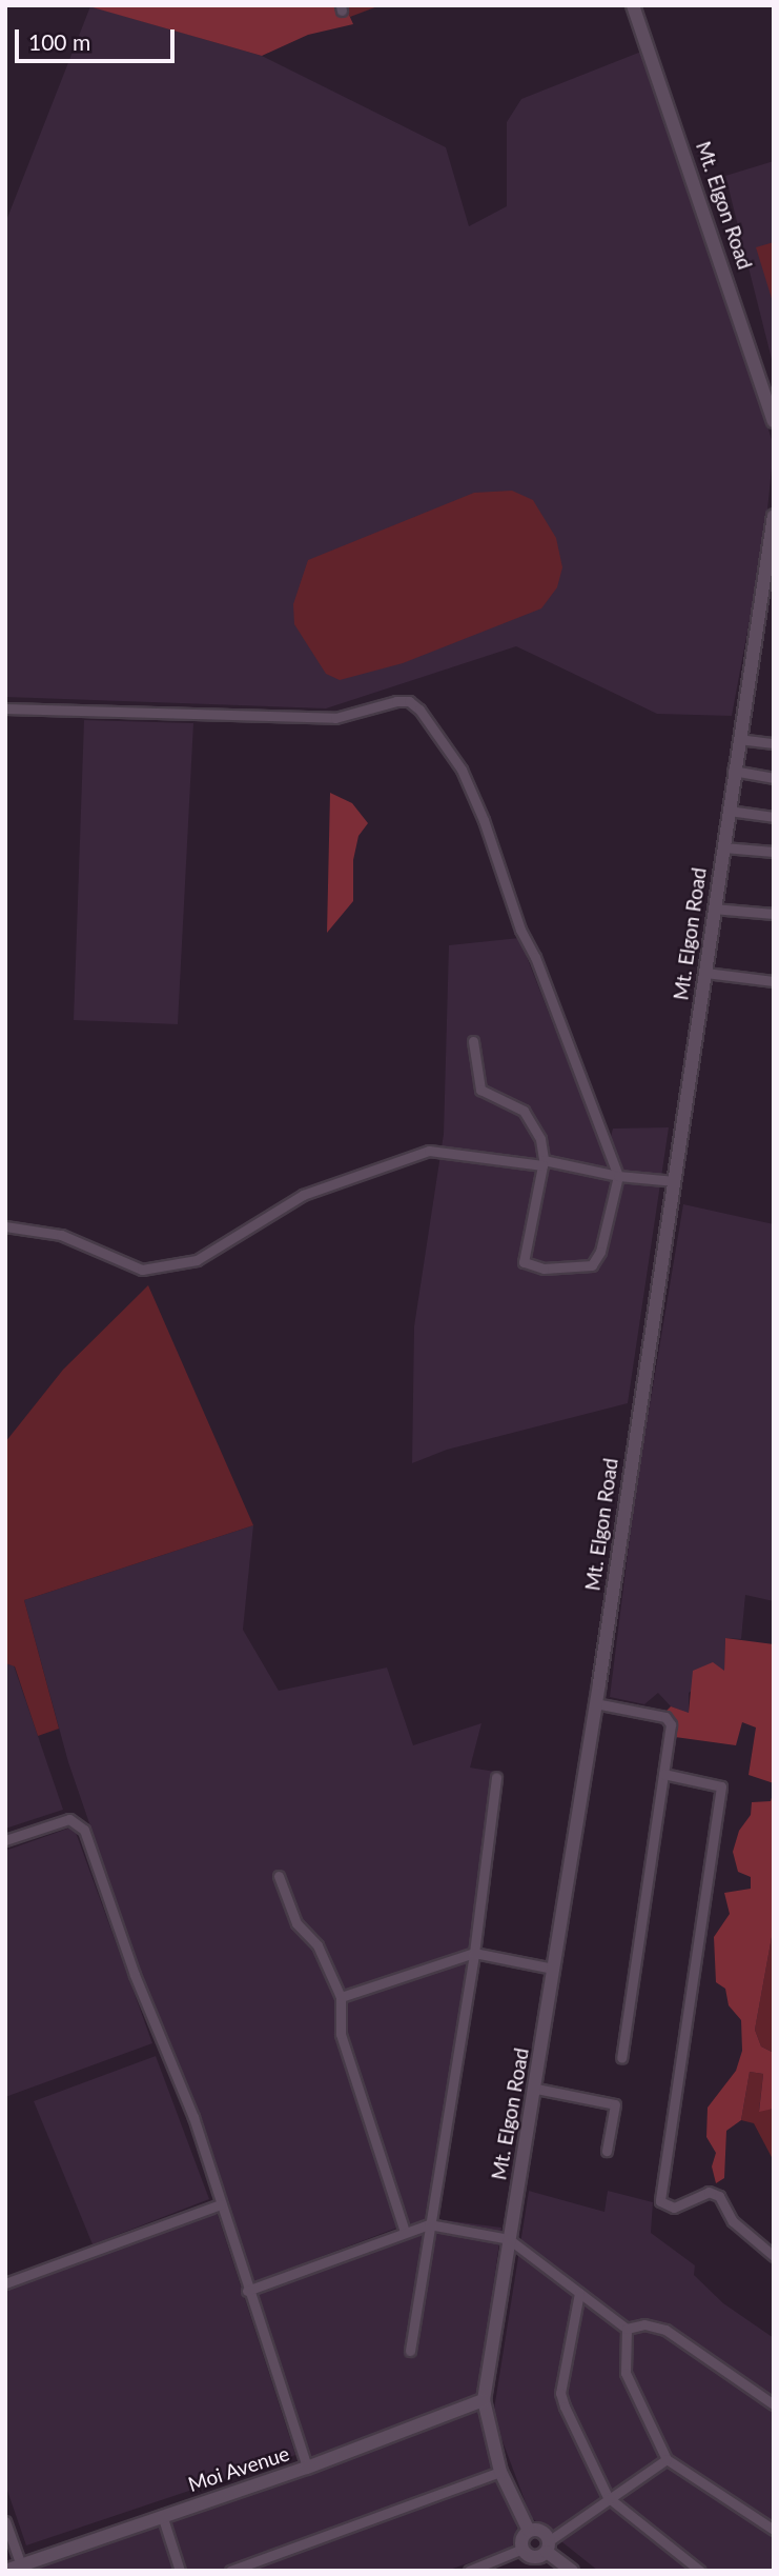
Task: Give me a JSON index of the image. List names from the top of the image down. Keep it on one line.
{"streets":{"street":["Mt. Elgon Road","Moi Avenue"]},"crossings":[["Mt. Elgon Road","Moi Avenue"]],"scale_bar":"100 m"}
